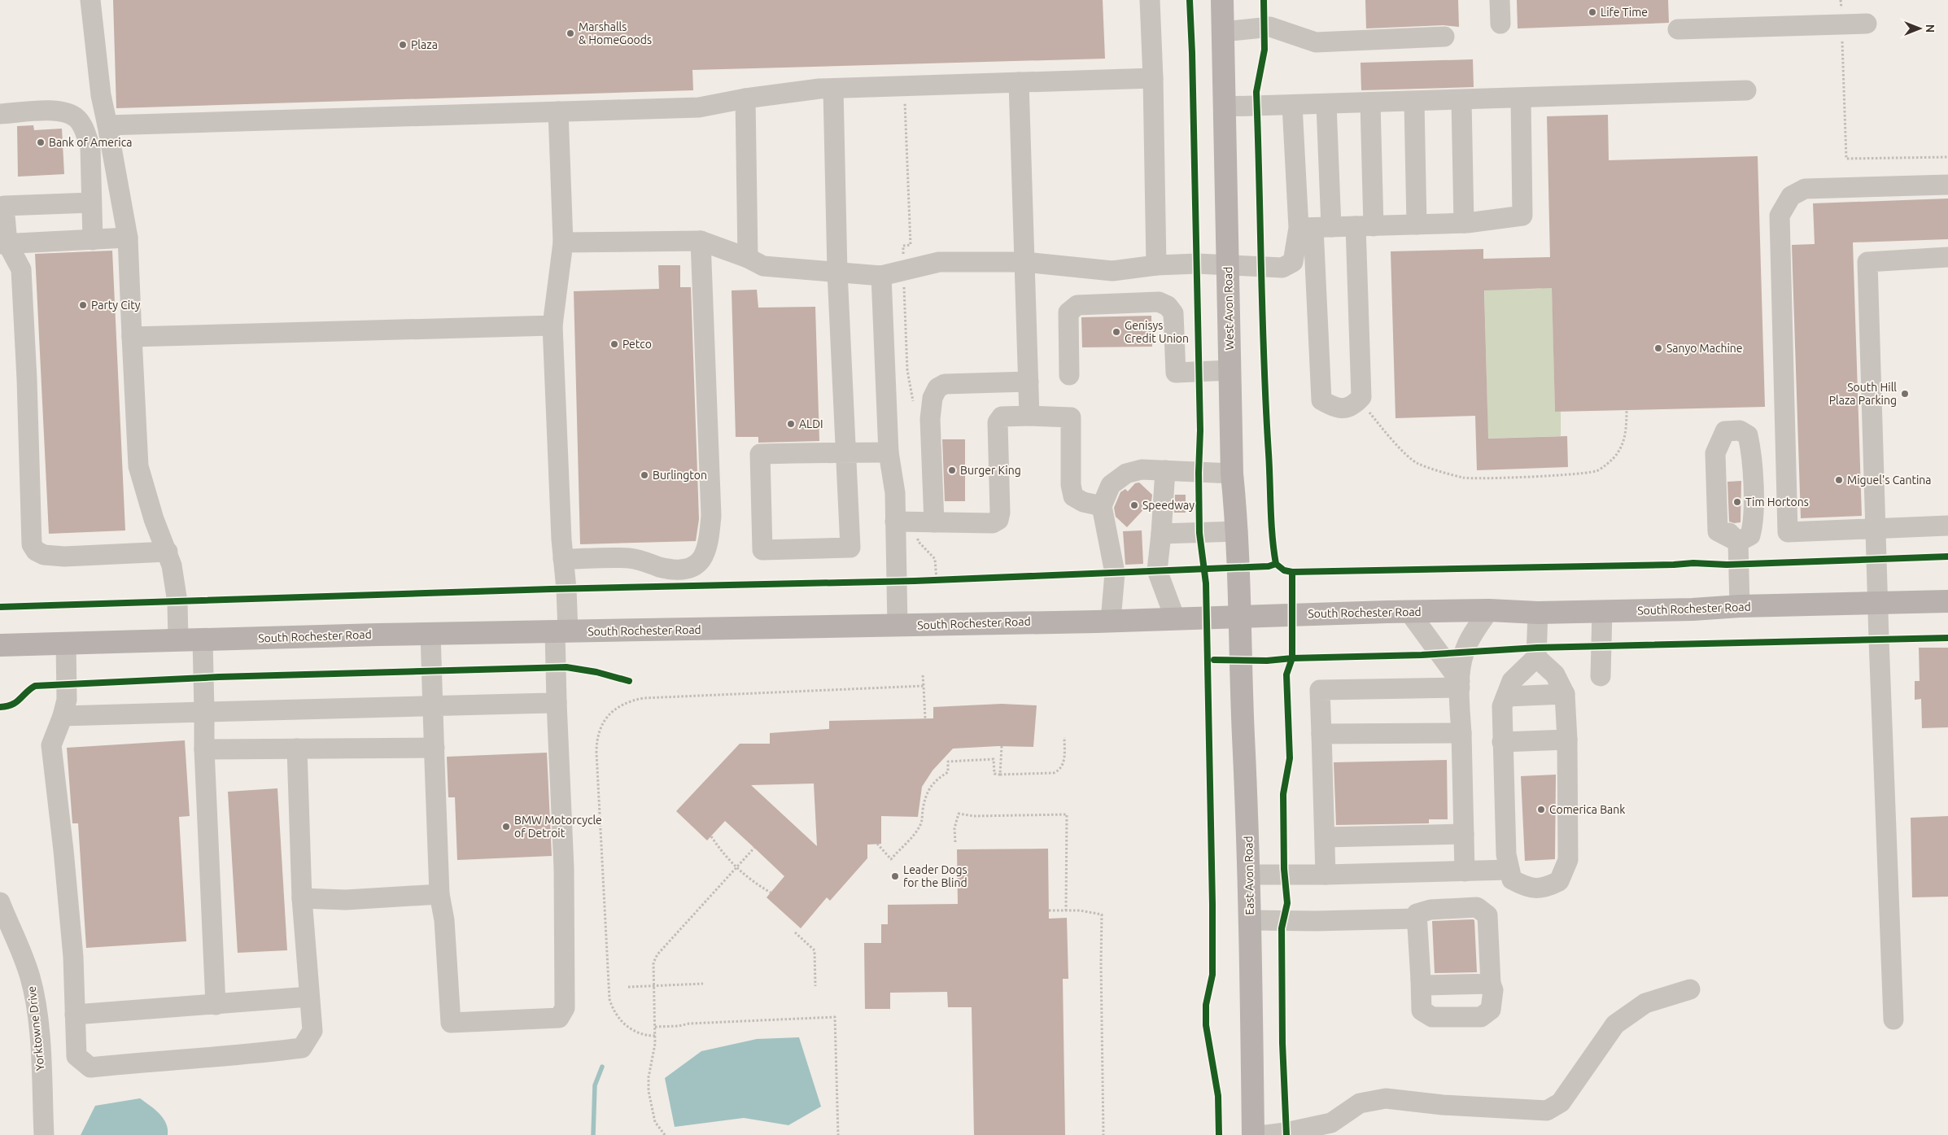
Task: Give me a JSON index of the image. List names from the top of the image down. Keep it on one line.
{"streets":{"main road":["West Avon Road","South Rochester Road","East Avon Road"],"street":["Yorktowne Drive"]},"crossings":[["West Avon Road","South Rochester Road"],["West Avon Road","East Avon Road"],["South Rochester Road","East Avon Road"]],"places":["Life Time","Marshalls & HomeGoods","Plaza","Bank of America","Party City","Genisys Credit Union","Petco","Sanyo Machine","South Hill Plaza Parking","ALDI","Burger King","Burlington","Miguel's Cantina","Tim Hortons","Speedway","Comerica Bank","BMW Motorcycle of Detroit","Leader Dogs for the Blind"],"north":"right"}
